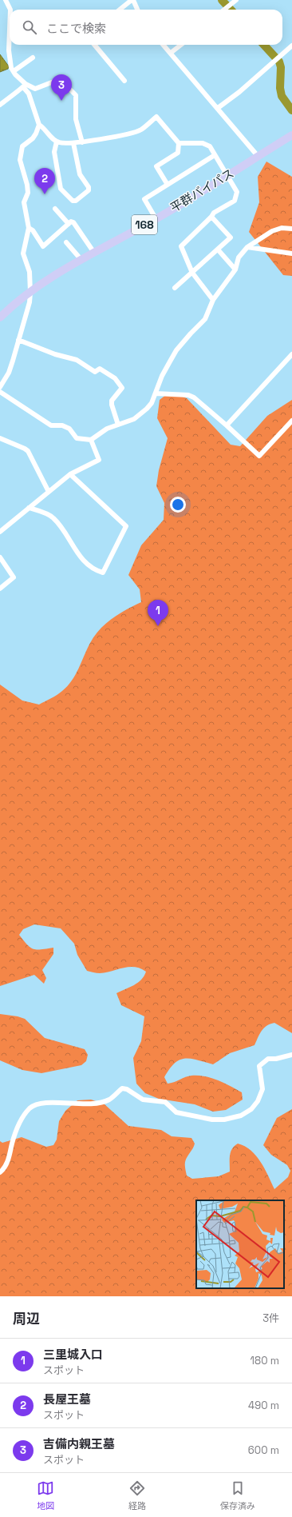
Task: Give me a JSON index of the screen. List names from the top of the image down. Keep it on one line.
{"streets":{"highway":["平群バイパス","168"]},"page":{"search":"ここで検索","pins":["3","2","1"],"heading":["周辺","3件"],"list":[{"mark":"1","name":"三里城入口","note":"スポット","value":"180 m"},{"mark":"2","name":"長屋王墓","note":"スポット","value":"490 m"},{"mark":"3","name":"吉備内親王墓","note":"スポット","value":"600 m"}],"nav":["地図","経路","保存済み"]}}
